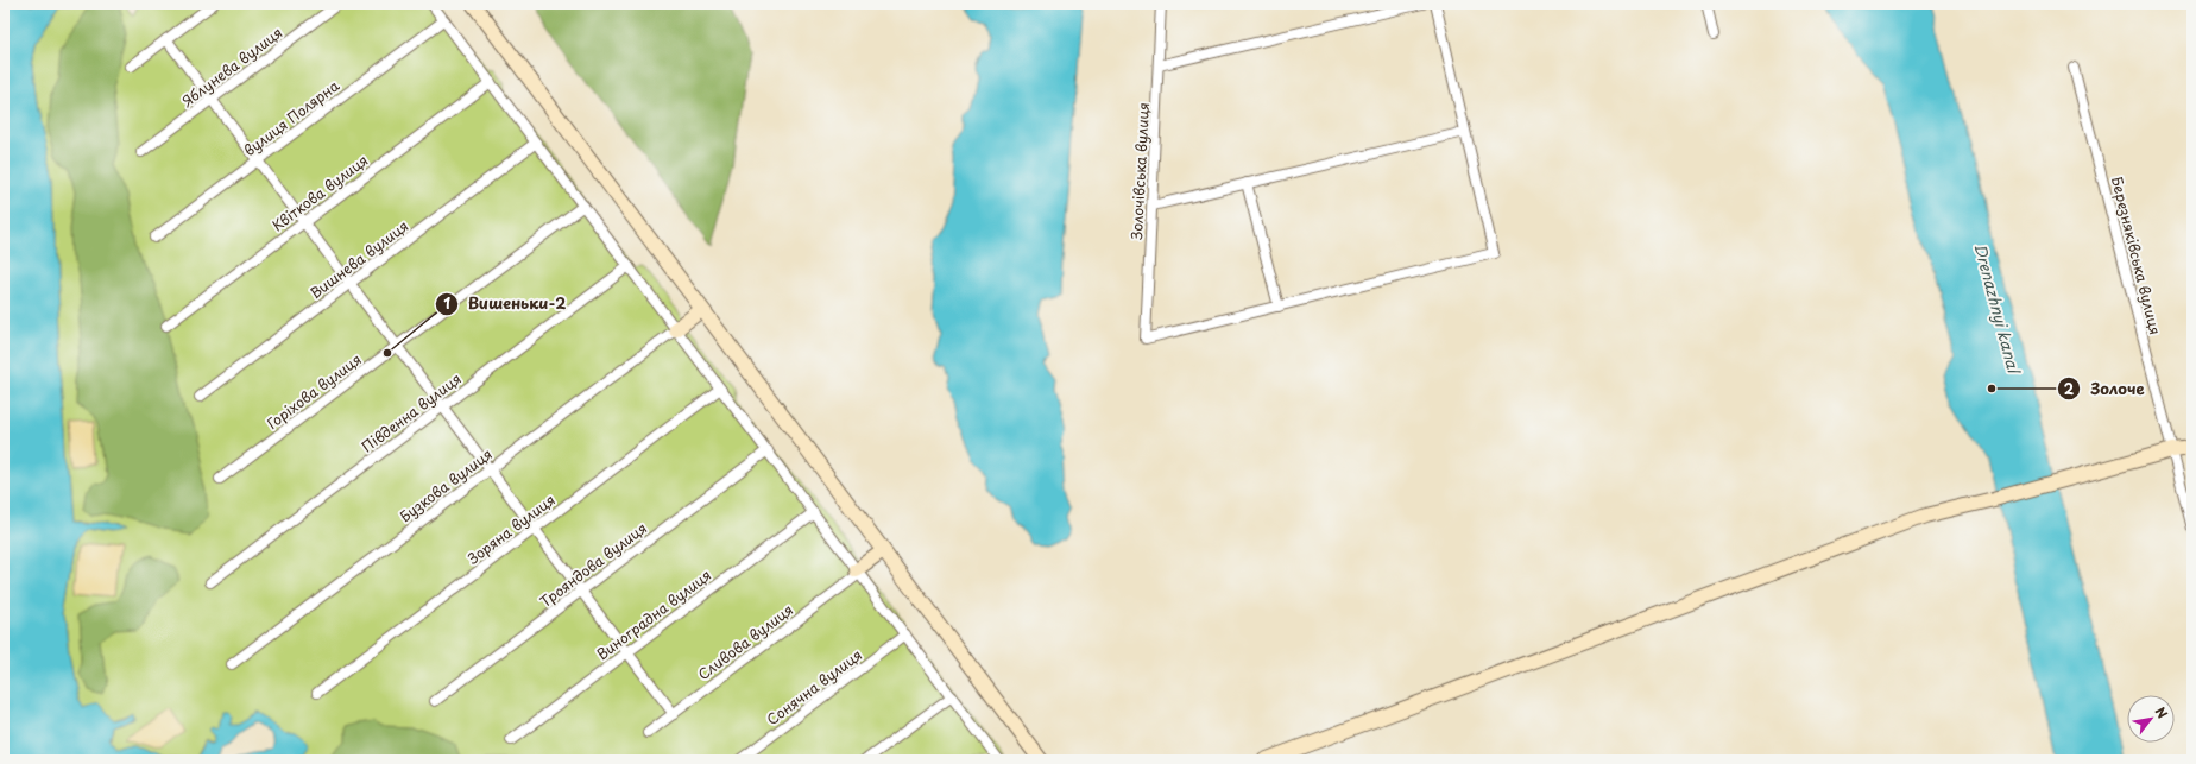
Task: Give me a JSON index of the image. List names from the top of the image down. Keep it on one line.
{"streets":{"street":["Яблунева вулиця","вулиця Полярна","Золочівська вулиця","Квіткова вулиця","Березняківська вулиця","Вишнева вулиця","Горіхова вулиця","Південна вулиця","Бузкова вулиця","Зоряна вулиця","Трояндова вулиця","Виноградна вулиця","Сливова вулиця","Сонячна вулиця"]},"water":["Drenazhnyi kanal"],"places":["Вишеньки-2","Золоче"],"north":"top right"}
